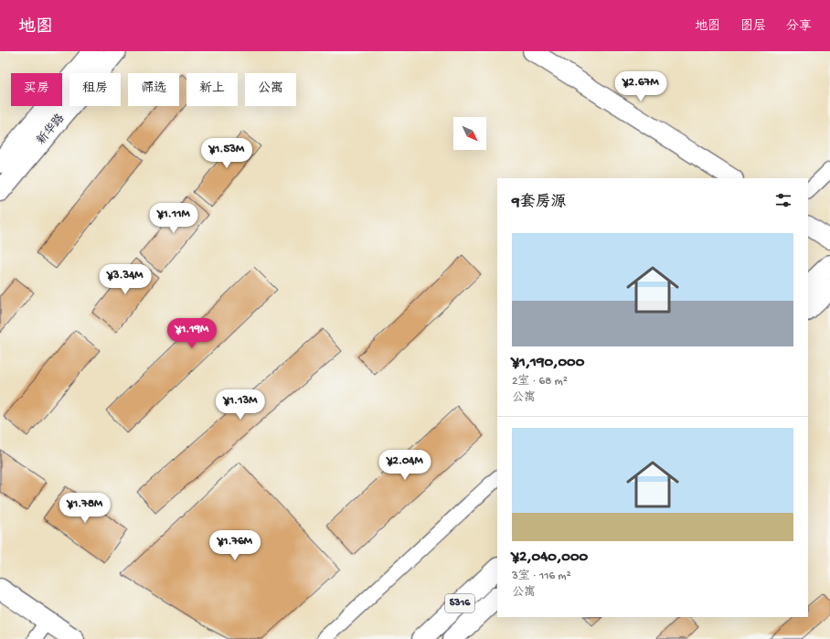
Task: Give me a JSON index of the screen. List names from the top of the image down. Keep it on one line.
{"streets":{"main road":["新华路","S316"]},"north":"bottom right","page":{"header":"地图","nav":["地图","图层","分享"],"price":["¥2.67M","¥1.53M","¥1.11M","¥3.34M","¥1.19M","¥1.13M","¥2.04M","¥1.78M","¥1.76M"],"chip":["买房","租房","筛选","新上","公寓"],"heading":"9套房源","list":[{"name":"¥1,190,000","note":"2室 · 68 m² · 公寓"},{"name":"¥2,040,000","note":"3室 · 116 m² · 公寓"}]}}
